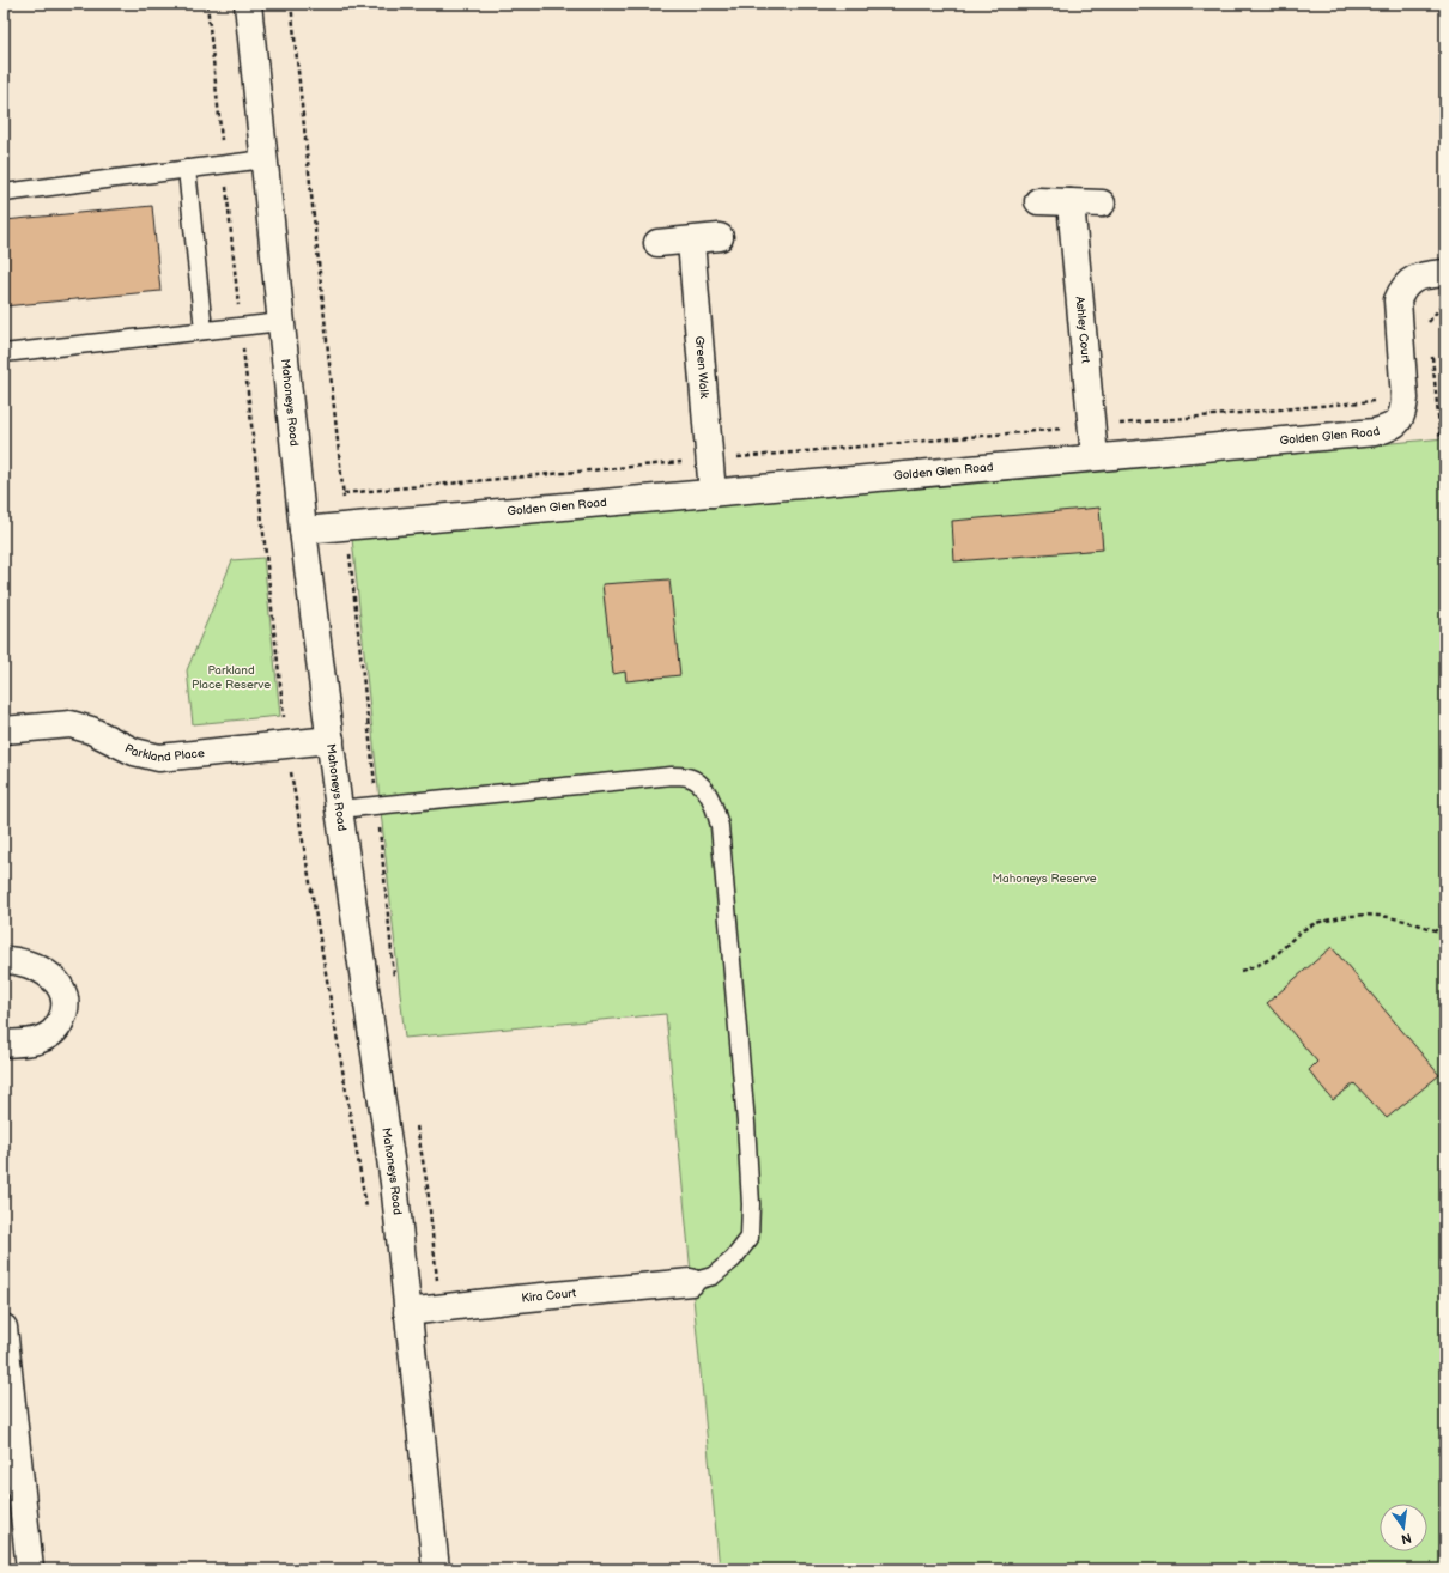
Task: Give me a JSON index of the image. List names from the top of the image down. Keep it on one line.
{"streets":{"street":["Ashley Court","Green Walk","Mahoneys Road","Golden Glen Road","Parkland Place","Kira Court"]},"crossings":[["Ashley Court","Golden Glen Road"],["Green Walk","Golden Glen Road"],["Mahoneys Road","Golden Glen Road"],["Mahoneys Road","Parkland Place"],["Mahoneys Road","Kira Court"]],"parks":["Parkland Place Reserve","Mahoneys Reserve"],"north":"bottom"}
